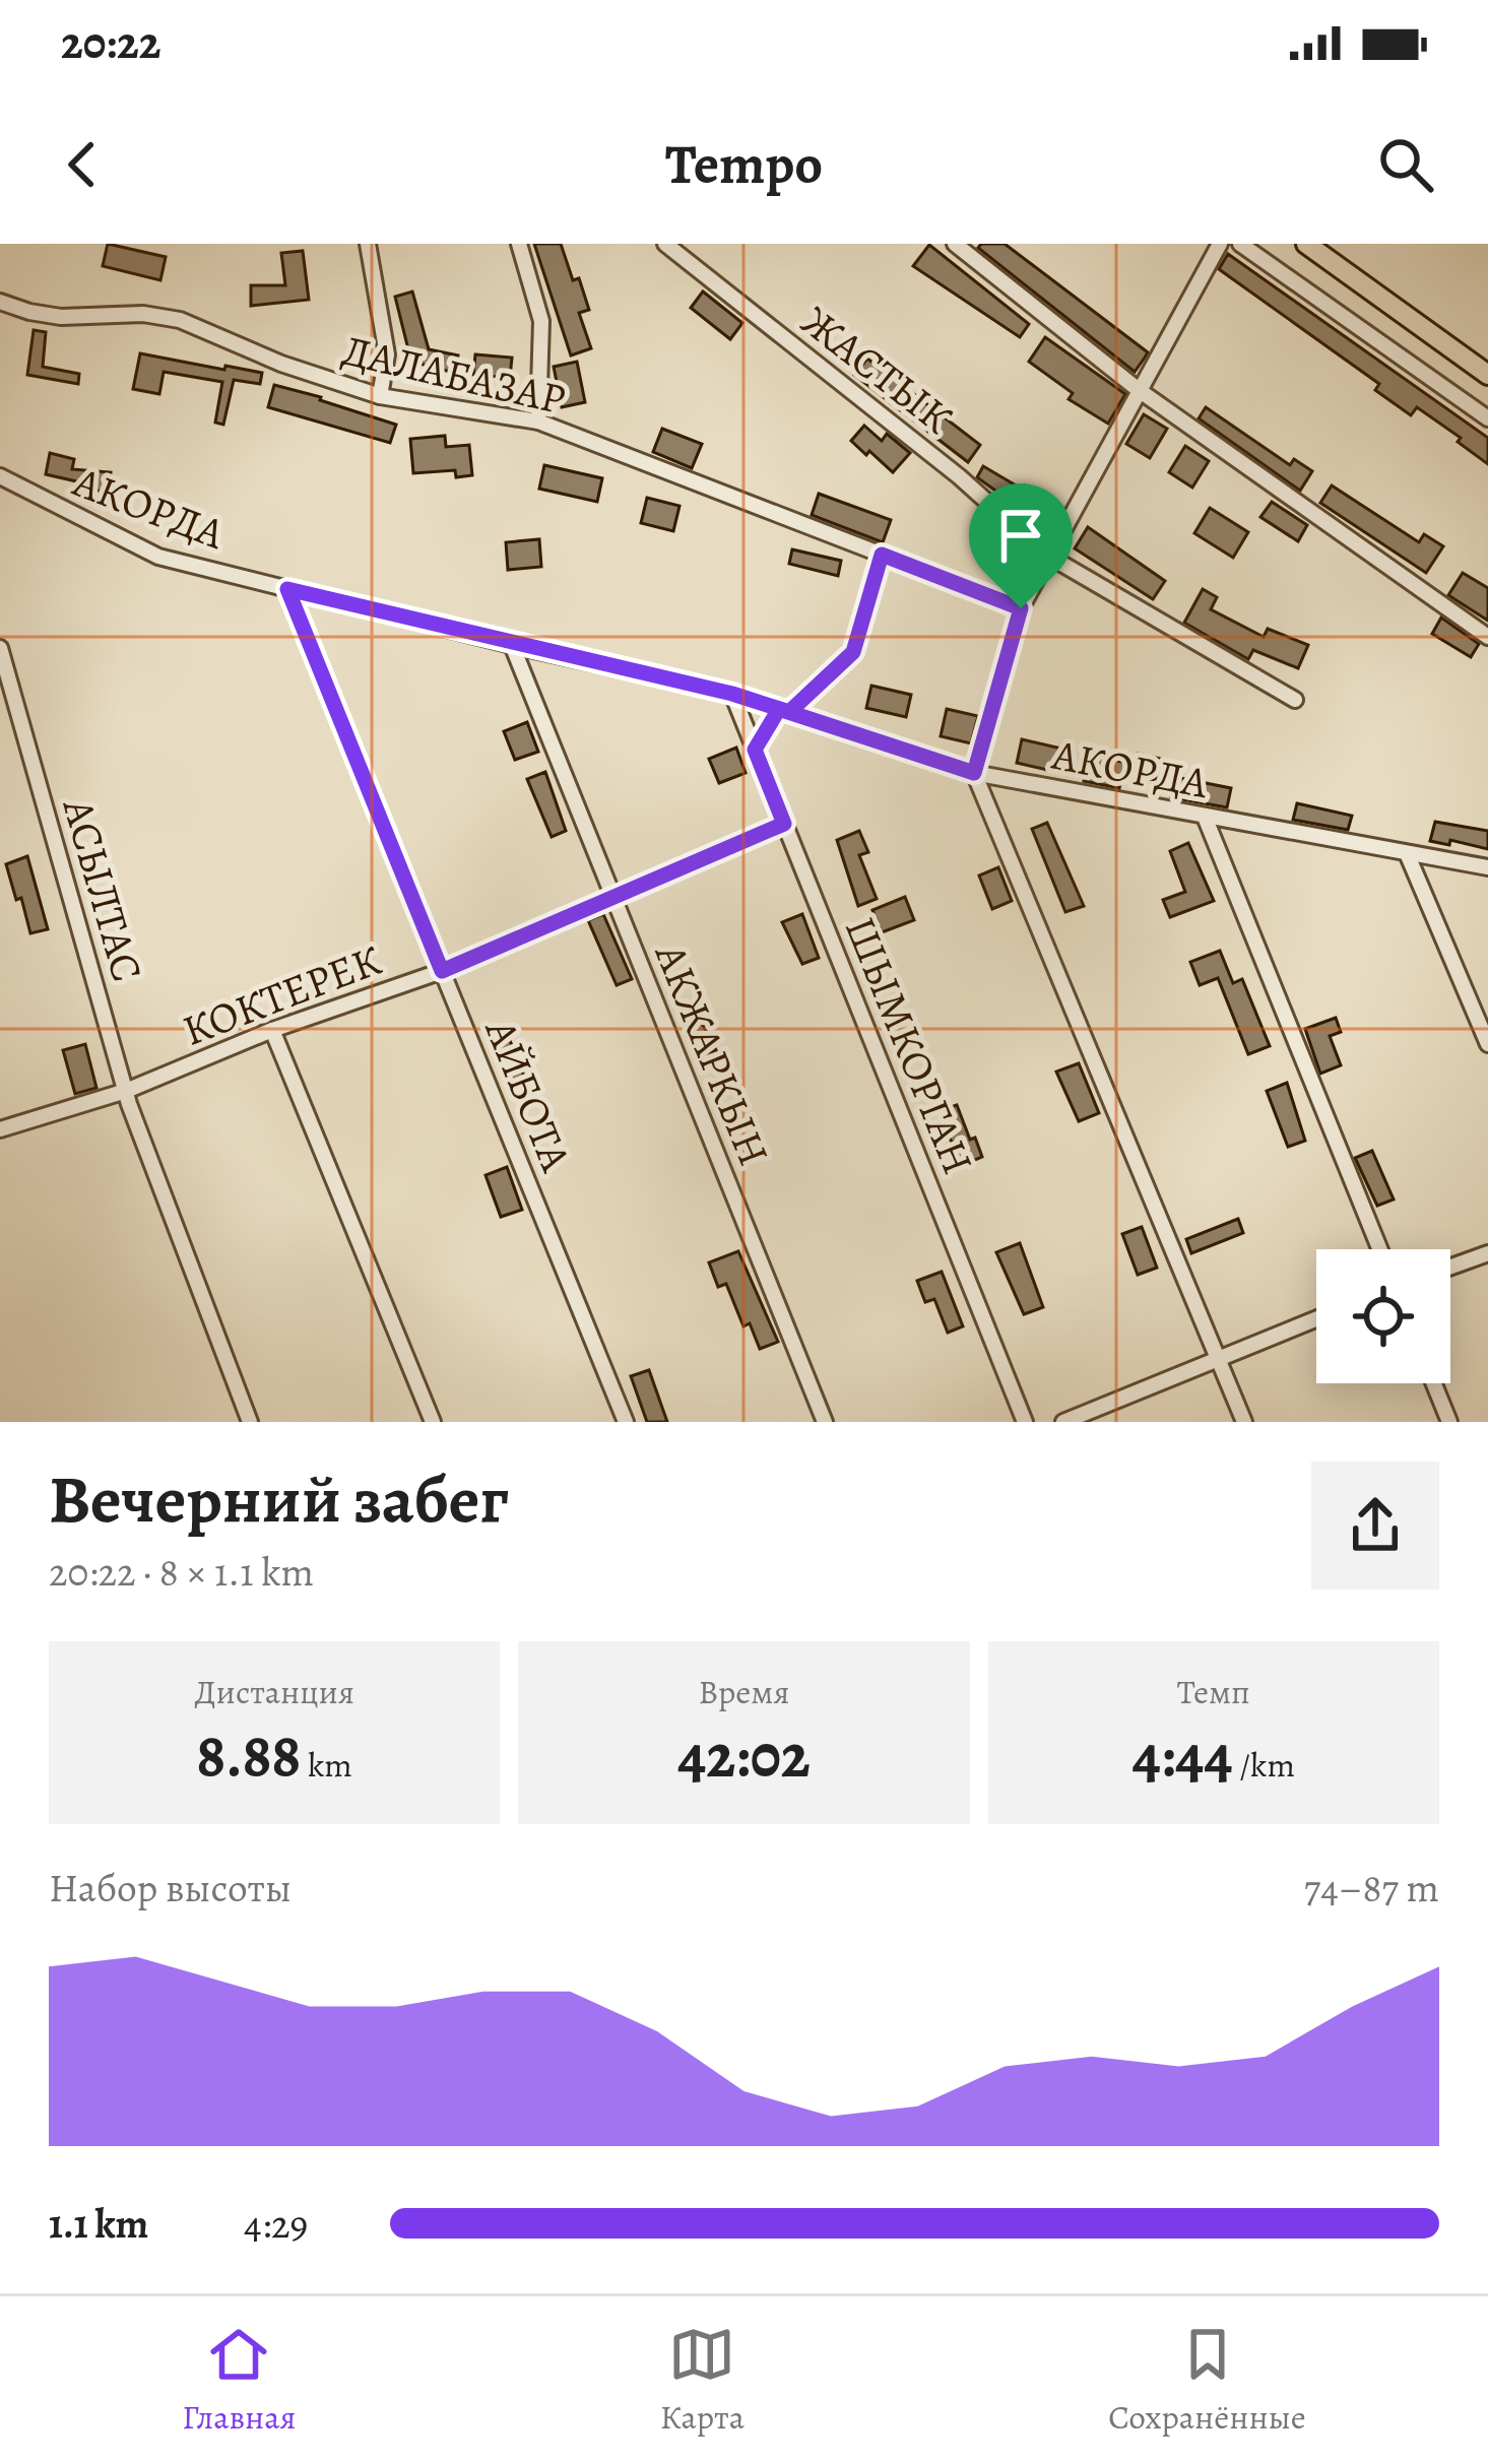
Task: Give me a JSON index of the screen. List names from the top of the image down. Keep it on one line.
{"streets":{"street":["ЖАСТЫК","ДАЛАБАЗАР","АКОРДА","АСЫЛТАС","КОКТЕРЕК","ШЫМКОРГАН","АКЖАРКЫН","АЙБОТА"]},"crossings":[["АКОРДА","ШЫМКОРГАН"],["АКОРДА","АКЖАРКЫН"],["АКОРДА","АЙБОТА"],["АСЫЛТАС","КОКТЕРЕК"],["КОКТЕРЕК","ШЫМКОРГАН"],["КОКТЕРЕК","АКЖАРКЫН"],["КОКТЕРЕК","АЙБОТА"]],"page":{"status":"20:22","header":"Tempo","heading":["Вечерний забег","20:22 · 8 × 1.1 km"],"stats":[["Дистанция","8.88 km"],["Время","42:02"],["Темп","4:44 /km"]],"chart":["Набор высоты","74–87 m"],"list":[{"name":"1.1 km","note":"4:29"}],"tabs":["Главная","Карта","Сохранённые"]}}
